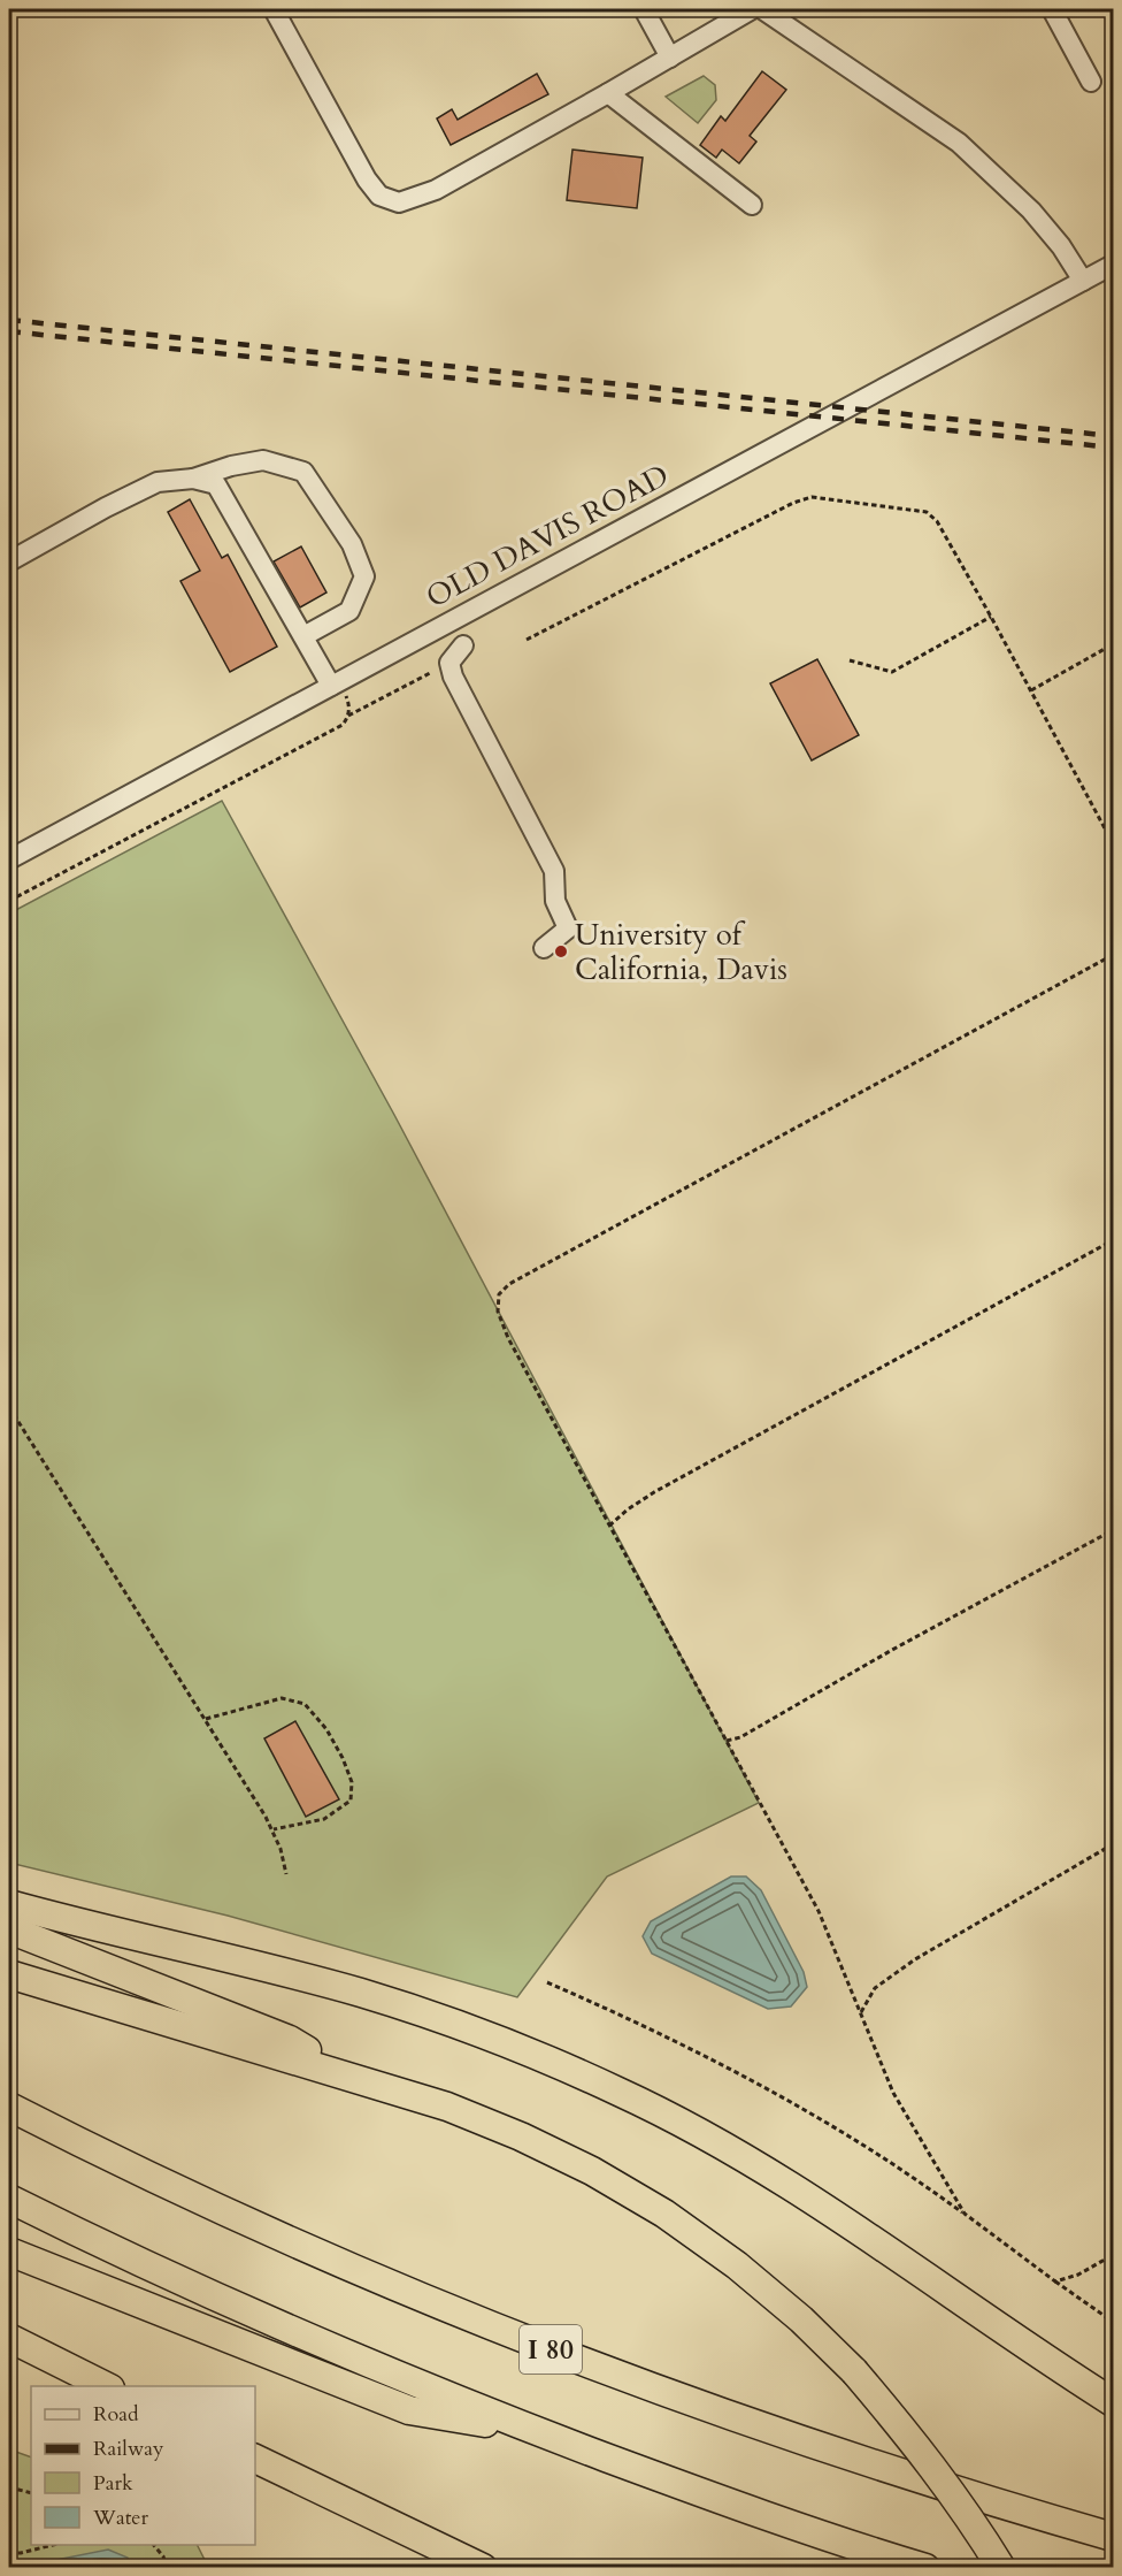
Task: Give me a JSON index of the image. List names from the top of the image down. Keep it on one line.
{"streets":{"highway":["I 80"],"street":["OLD DAVIS ROAD"]},"places":["University of California, Davis"],"legend":["Road","Railway","Park","Water"]}
